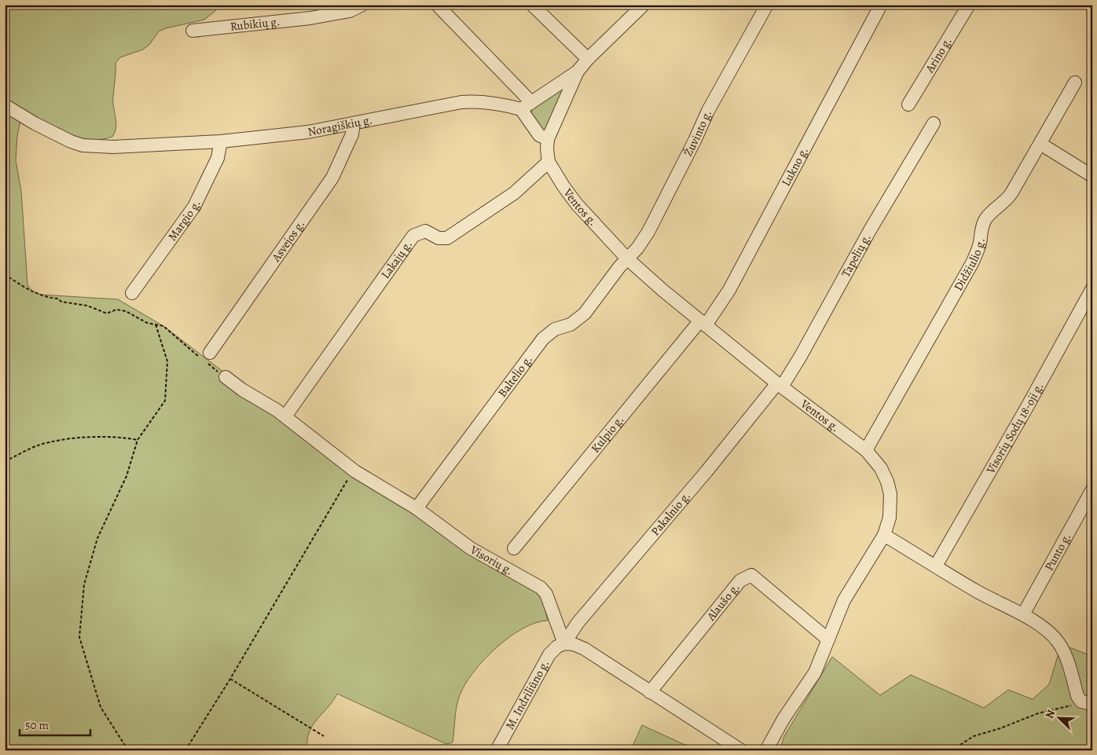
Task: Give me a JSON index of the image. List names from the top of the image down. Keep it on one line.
{"streets":{"street":["Rubikių g.","Arino g.","Noragiškių g.","Žuvinto g.","Lukno g.","Ventos g.","Margio g.","Asvejos g.","Tapelių g.","Lakajų g.","Didžiulio g.","Baltelio g.","Visorių Sodų 18-oji g.","Kulpio g.","Pakalnio g.","Punto g.","Visorių g.","Alaušo g.","M. Indriliūno g."]},"crossings":[["Noragiškių g.","Margio g."],["Noragiškių g.","Asvejos g."],["Žuvinto g.","Ventos g."],["Žuvinto g.","Baltelio g."],["Lukno g.","Ventos g."],["Lukno g.","Kulpio g."],["Ventos g.","Tapelių g."],["Ventos g.","Lakajų g."],["Ventos g.","Didžiulio g."],["Ventos g.","Baltelio g."],["Ventos g.","Kulpio g."],["Ventos g.","Pakalnio g."],["Ventos g.","Alaušo g."],["Tapelių g.","Pakalnio g."],["Lakajų g.","Visorių g."],["Baltelio g.","Visorių g."],["Pakalnio g.","Visorių g."],["Pakalnio g.","M. Indriliūno g."],["Visorių g.","M. Indriliūno g."]],"scale_bar":"50 m","north":"top left"}
